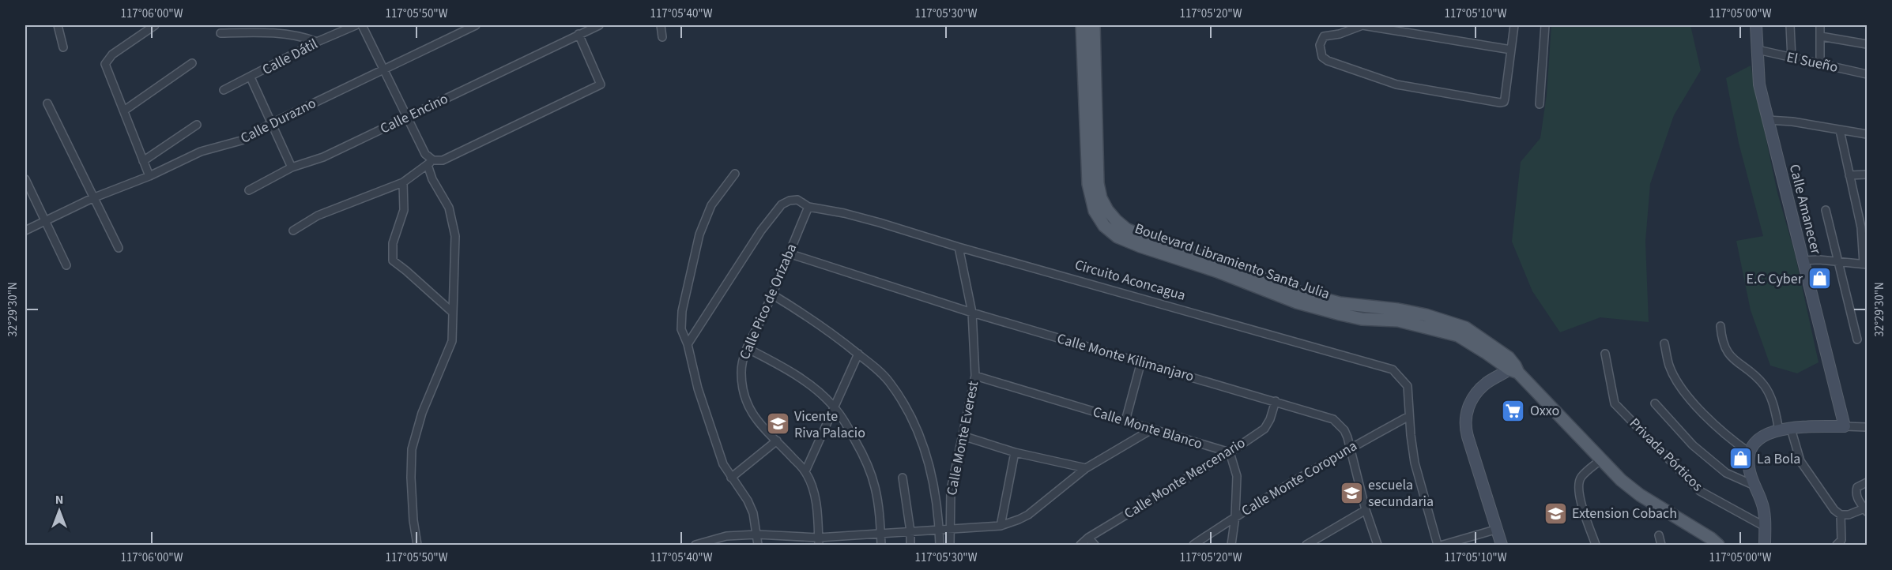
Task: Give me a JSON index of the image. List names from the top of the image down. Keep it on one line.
{"streets":{"main road":["Calle Amanecer","Boulevard Libramiento Santa Julia"],"street":["Calle Dátil","El Sueño","Calle Encino","Calle Durazno","Circuito Aconcagua","Calle Pico de Orizaba","Calle Monte Kilimanjaro","Calle Monte Blanco","Calle Monte Everest","Privada Pórticos","Calle Monte Mercenario","Calle Monte Coropuna"]},"crossings":[["El Sueño","Calle Amanecer"],["Circuito Aconcagua","Calle Pico de Orizaba"],["Circuito Aconcagua","Calle Monte Everest"],["Circuito Aconcagua","Calle Monte Coropuna"],["Calle Pico de Orizaba","Calle Monte Kilimanjaro"],["Calle Monte Kilimanjaro","Calle Monte Everest"],["Calle Monte Kilimanjaro","Calle Monte Mercenario"],["Calle Monte Kilimanjaro","Calle Monte Coropuna"],["Calle Monte Blanco","Calle Monte Everest"],["Calle Monte Blanco","Calle Monte Mercenario"]],"places":{"shop":["E.C Cyber","La Bola"],"supermarket":["Oxxo"],"school or university":["Vicente Riva Palacio","escuela secundaria","Extension Cobach"]},"north":"top","coordinates":["117°06'00\"W","117°05'50\"W","117°05'40\"W","117°05'30\"W","117°05'20\"W","117°05'10\"W","117°05'00\"W","32°29'30\"N"]}
